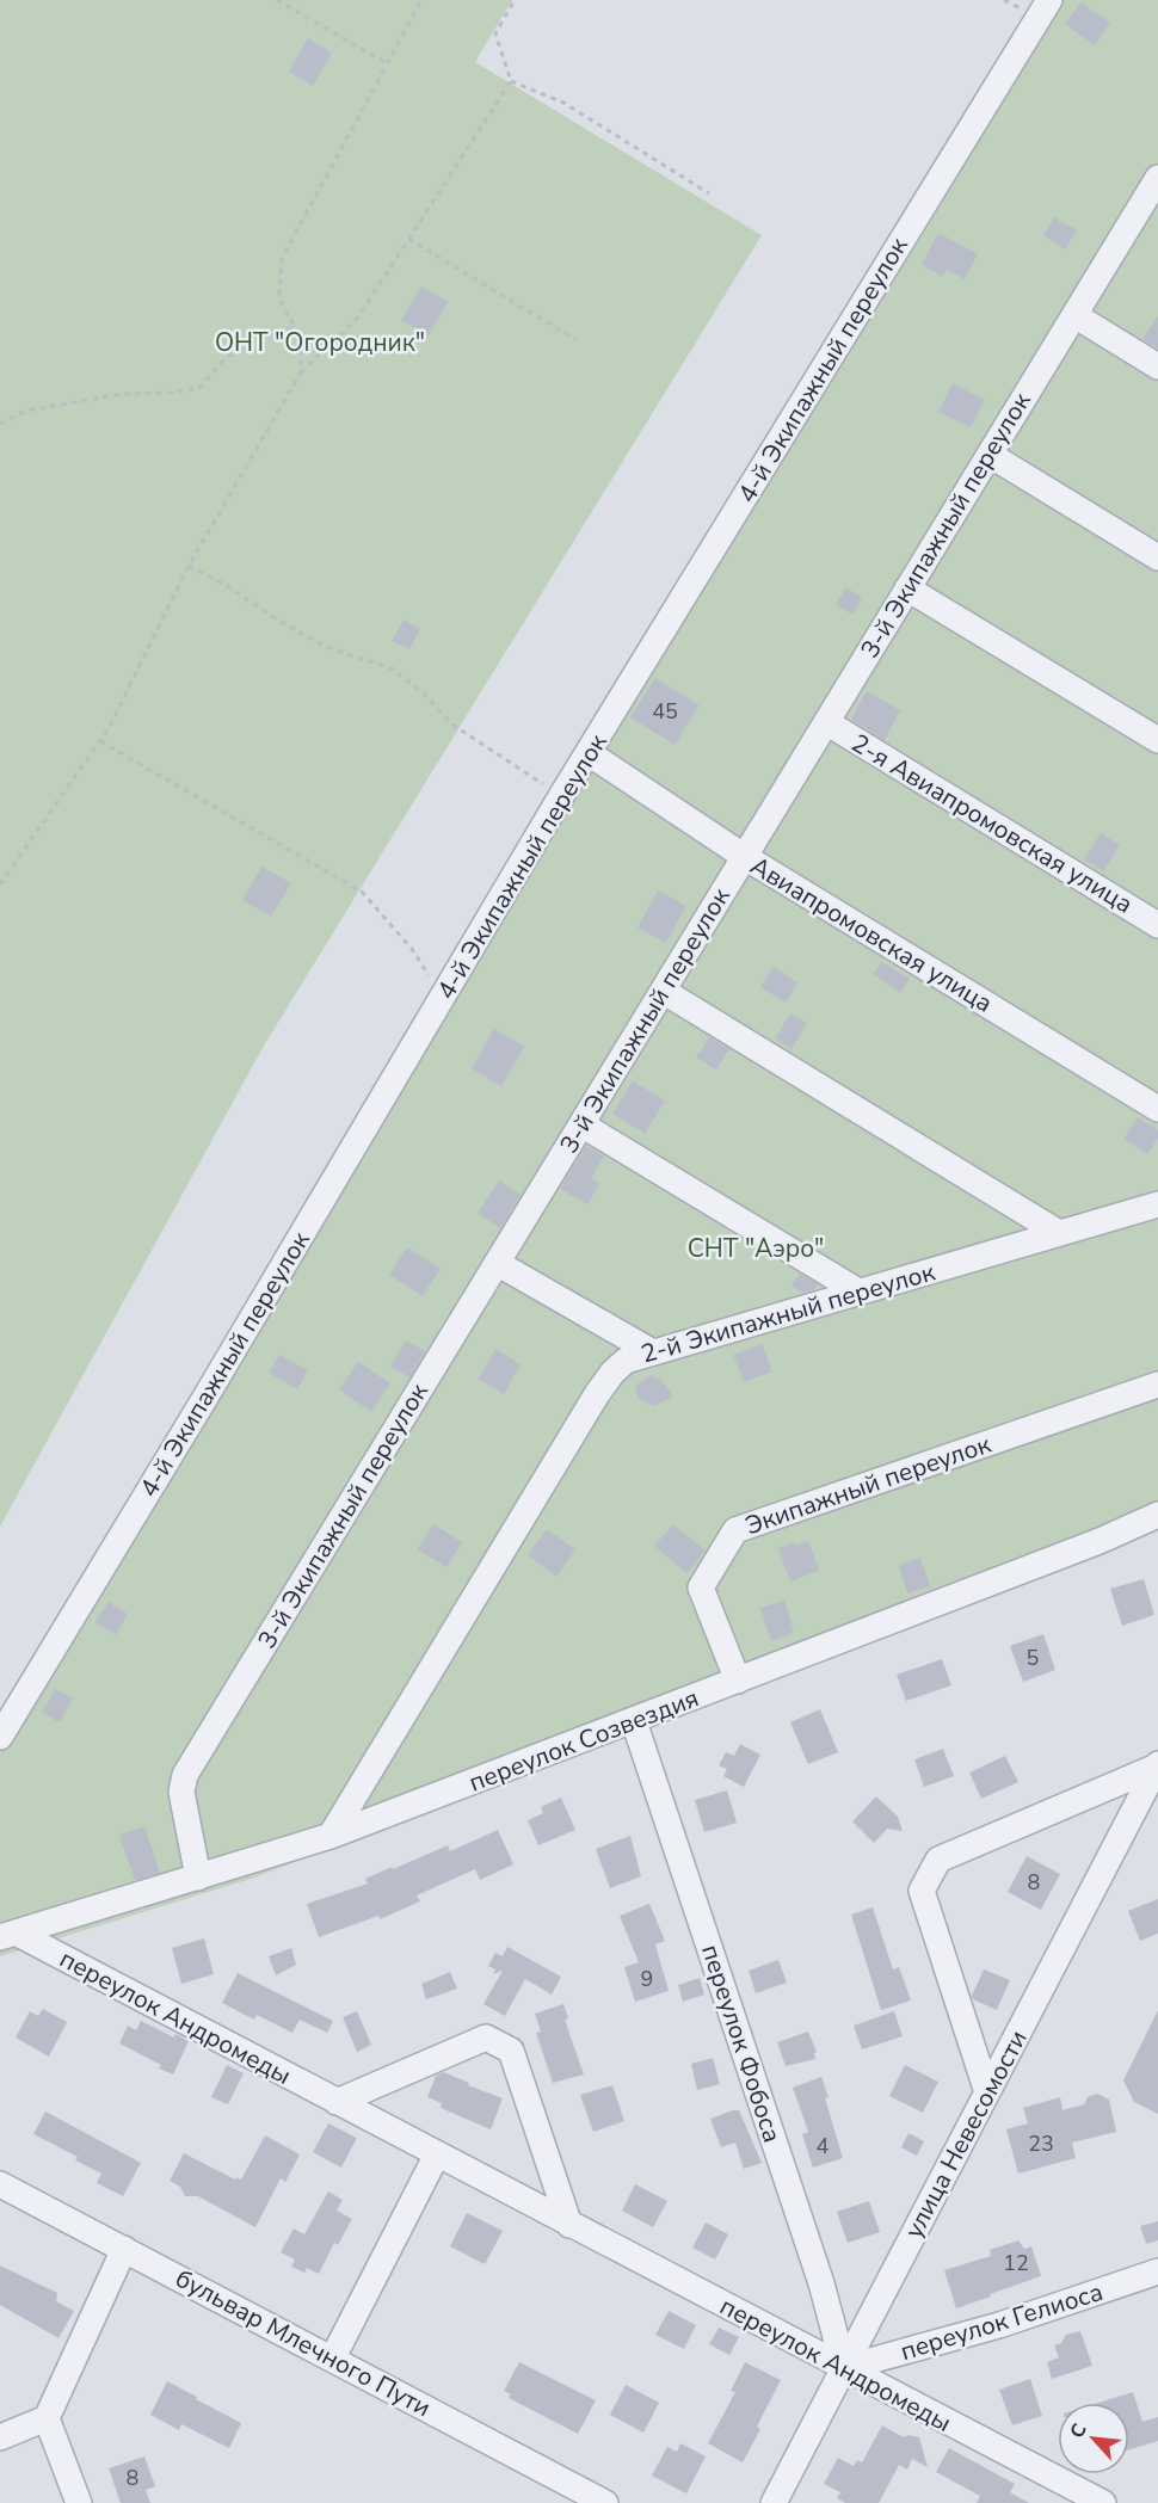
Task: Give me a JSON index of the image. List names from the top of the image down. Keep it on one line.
{"streets":{"street":["4-й Экипажный переулок","3-й Экипажный переулок","2-я Авиапромовская улица","Авиапромовская улица","2-й Экипажный переулок","Экипажный переулок","переулок Созвездия","переулок Андромеды","переулок Фобоса","улица Невесомости","переулок Гелиоса","бульвар Млечного Пути"]},"crossings":[["4-й Экипажный переулок","Авиапромовская улица"],["3-й Экипажный переулок","2-я Авиапромовская улица"],["3-й Экипажный переулок","Авиапромовская улица"],["3-й Экипажный переулок","переулок Созвездия"],["2-й Экипажный переулок","переулок Созвездия"],["Экипажный переулок","переулок Созвездия"],["переулок Созвездия","переулок Андромеды"],["переулок Созвездия","переулок Фобоса"],["переулок Андромеды","переулок Фобоса"],["переулок Андромеды","улица Невесомости"],["переулок Андромеды","переулок Гелиоса"],["переулок Фобоса","улица Невесомости"],["переулок Фобоса","переулок Гелиоса"],["улица Невесомости","переулок Гелиоса"]],"parks":["ОНТ \"Огородник\"","СНТ \"Аэро\""],"house_numbers":["45","5","8","9","23","4","12","8"],"north":"top left"}
